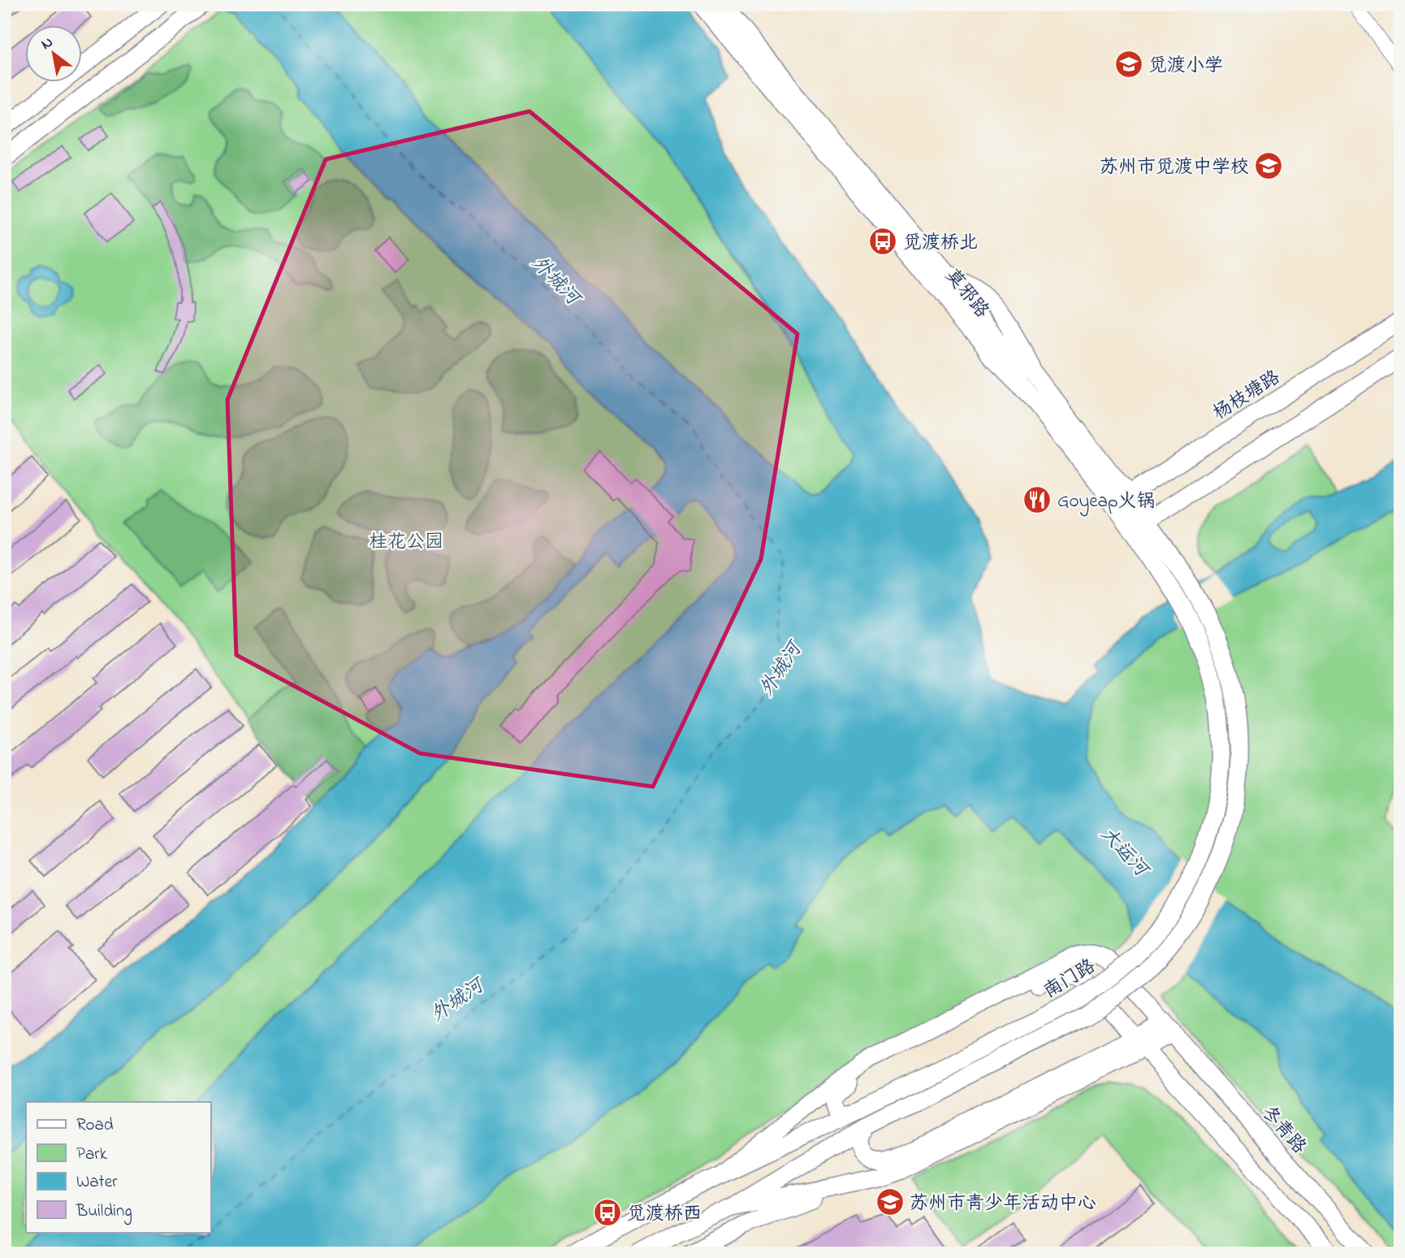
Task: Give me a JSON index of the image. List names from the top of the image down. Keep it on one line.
{"streets":{"main road":["莫邪路","杨枝塘路","南门路","冬青路"]},"crossings":[["莫邪路","杨枝塘路"],["莫邪路","南门路"],["杨枝塘路","南门路"],["南门路","冬青路"]],"water":["外城河","大运河"],"parks":["桂花公园"],"places":{"school or university":["觅渡小学","苏州市觅渡中学校","苏州市青少年活动中心"],"bus stop":["觅渡桥北","觅渡桥西"],"restaurant":["Goyeap火锅"]},"legend":["Road","Park","Water","Building"],"north":"top left"}
